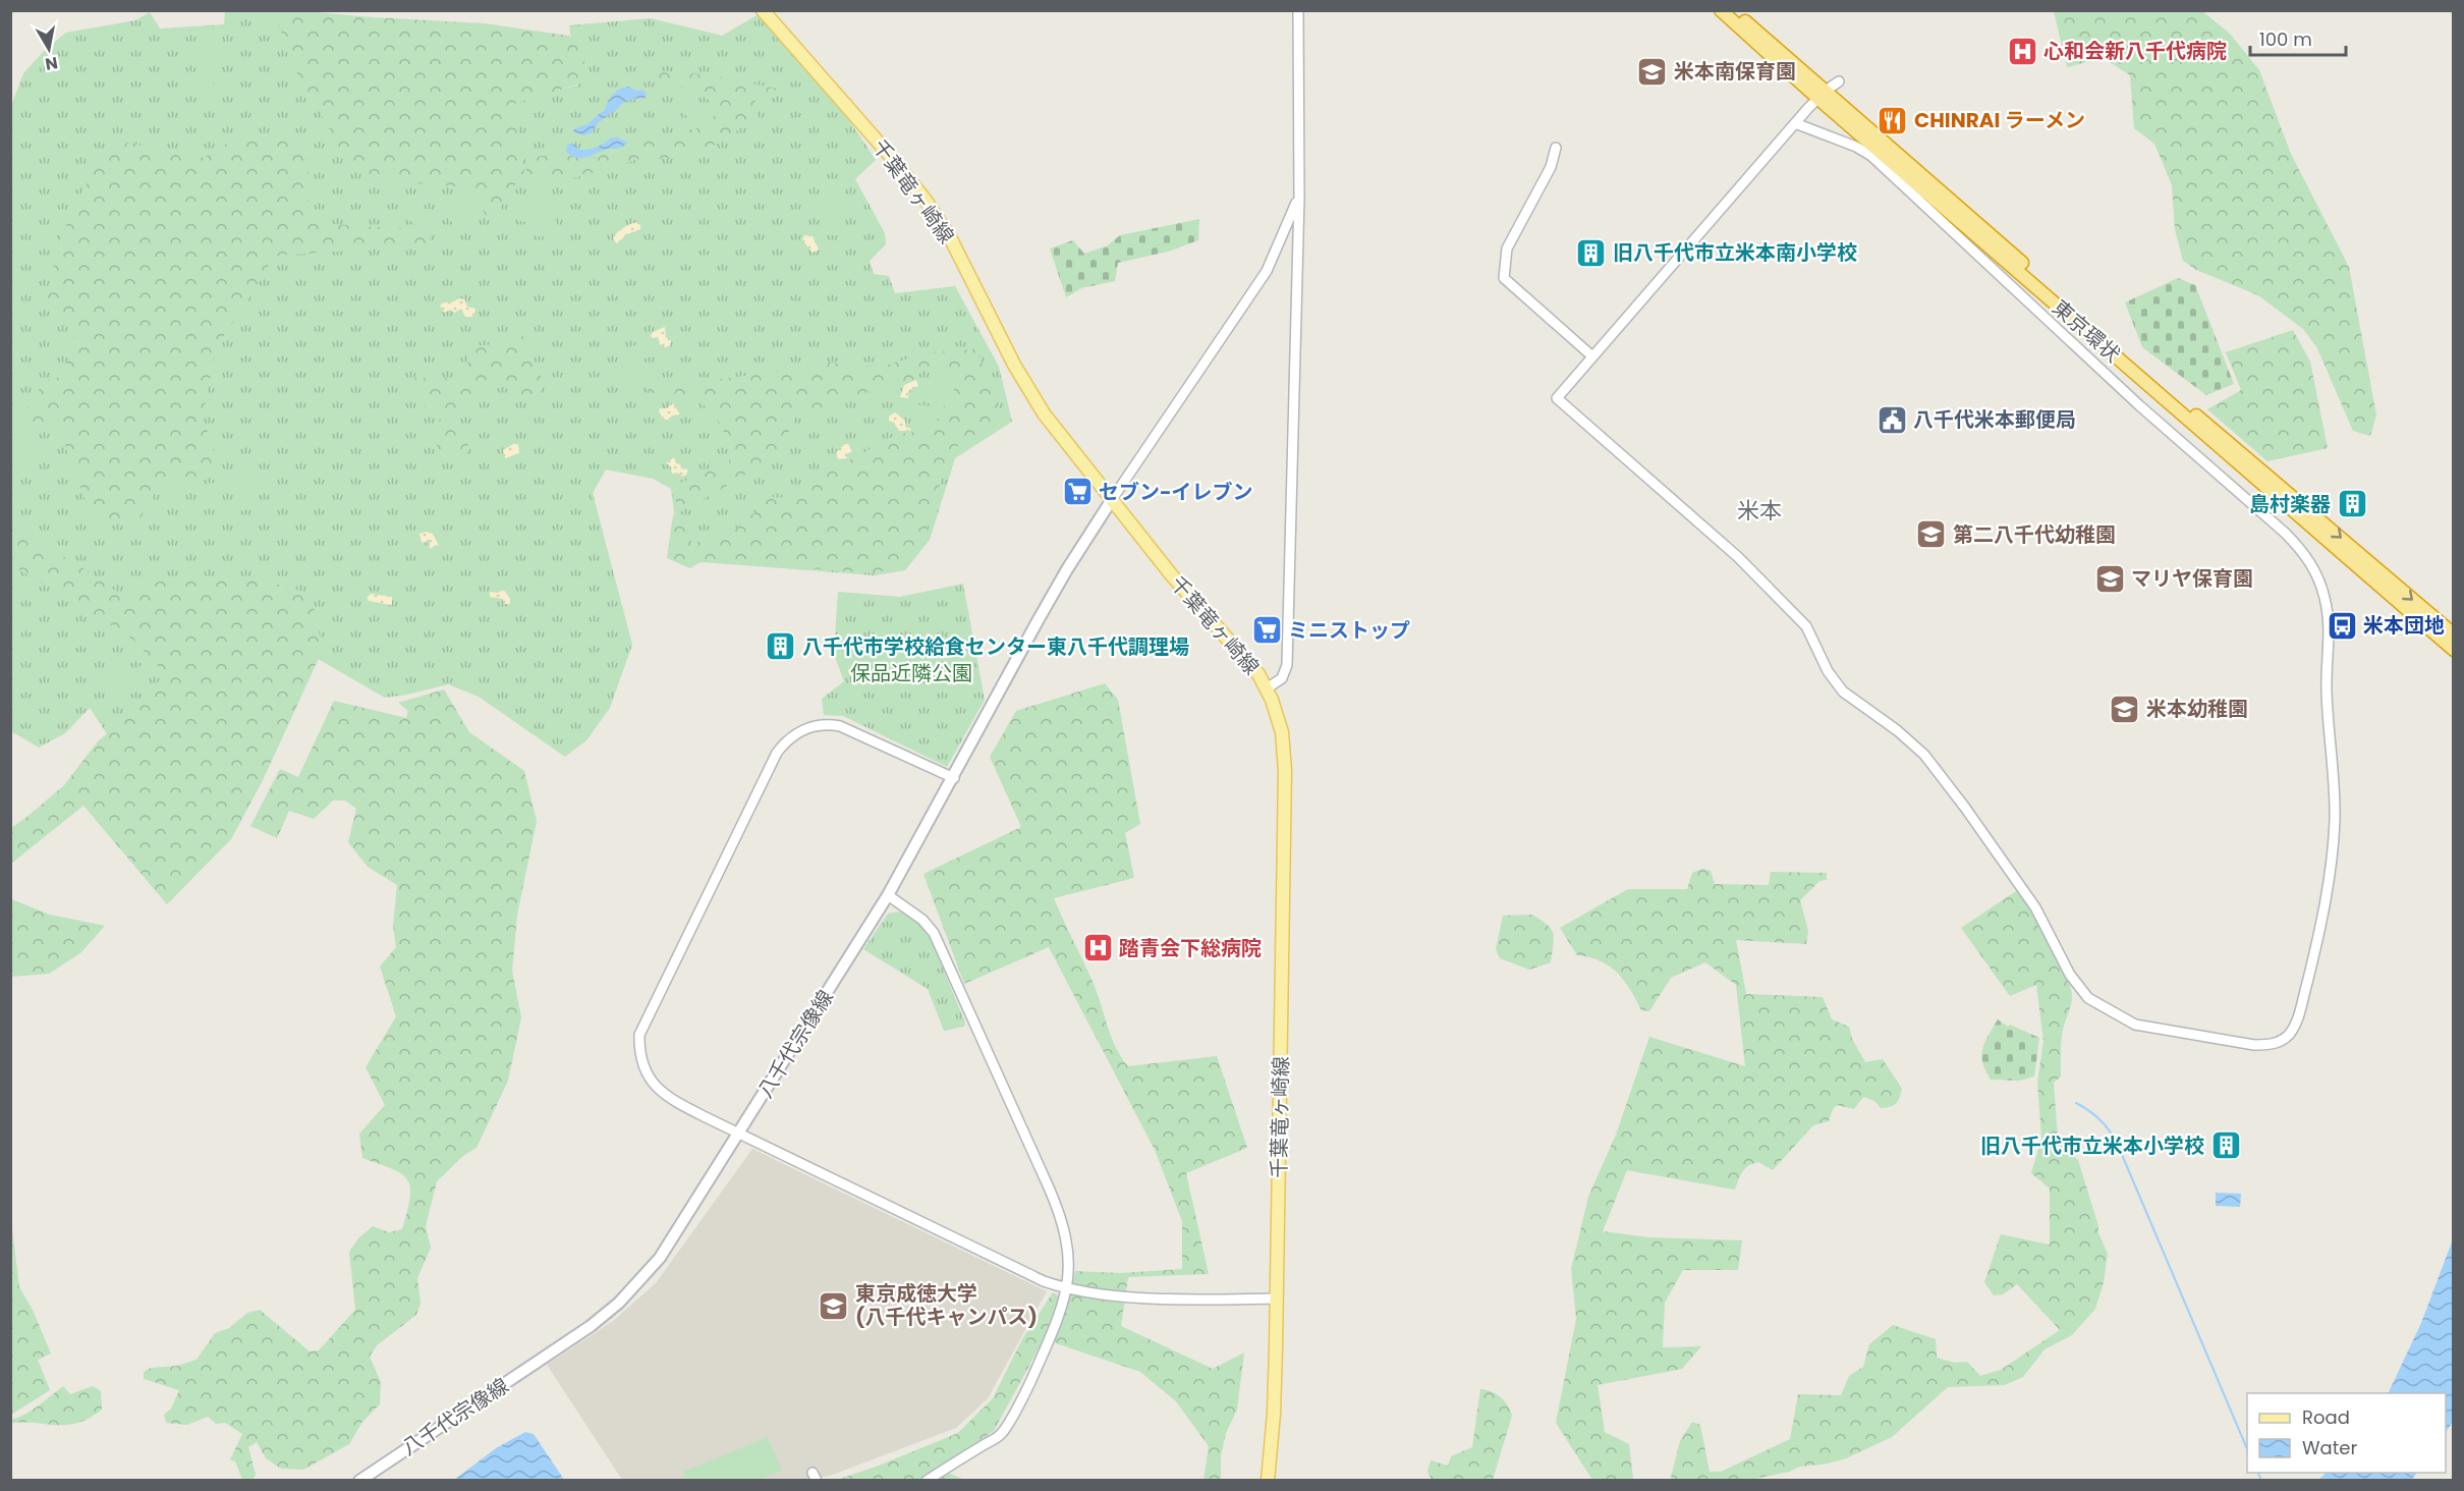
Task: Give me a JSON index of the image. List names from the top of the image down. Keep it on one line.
{"streets":{"highway":["東京環状"],"main road":["千葉竜ヶ崎線","八千代宗像線"]},"crossings":[["千葉竜ヶ崎線","八千代宗像線"]],"districts":["米本"],"parks":["保品近隣公園"],"places":{"hospital":["心和会新八千代病院","踏青会下総病院"],"school or university":["米本南保育園","第二八千代幼稚園","マリヤ保育園","米本幼稚園","東京成徳大学 (八千代キャンパス)"],"restaurant":["CHINRAI ラーメン"],"building":["旧八千代市立米本南小学校","島村楽器","八千代市学校給食センター東八千代調理場","旧八千代市立米本小学校"],"public building":["八千代米本郵便局"],"supermarket":["セブン-イレブン","ミニストップ"],"bus stop":["米本団地"]},"legend":["Road","Water"],"scale_bar":"100 m","north":"bottom"}
